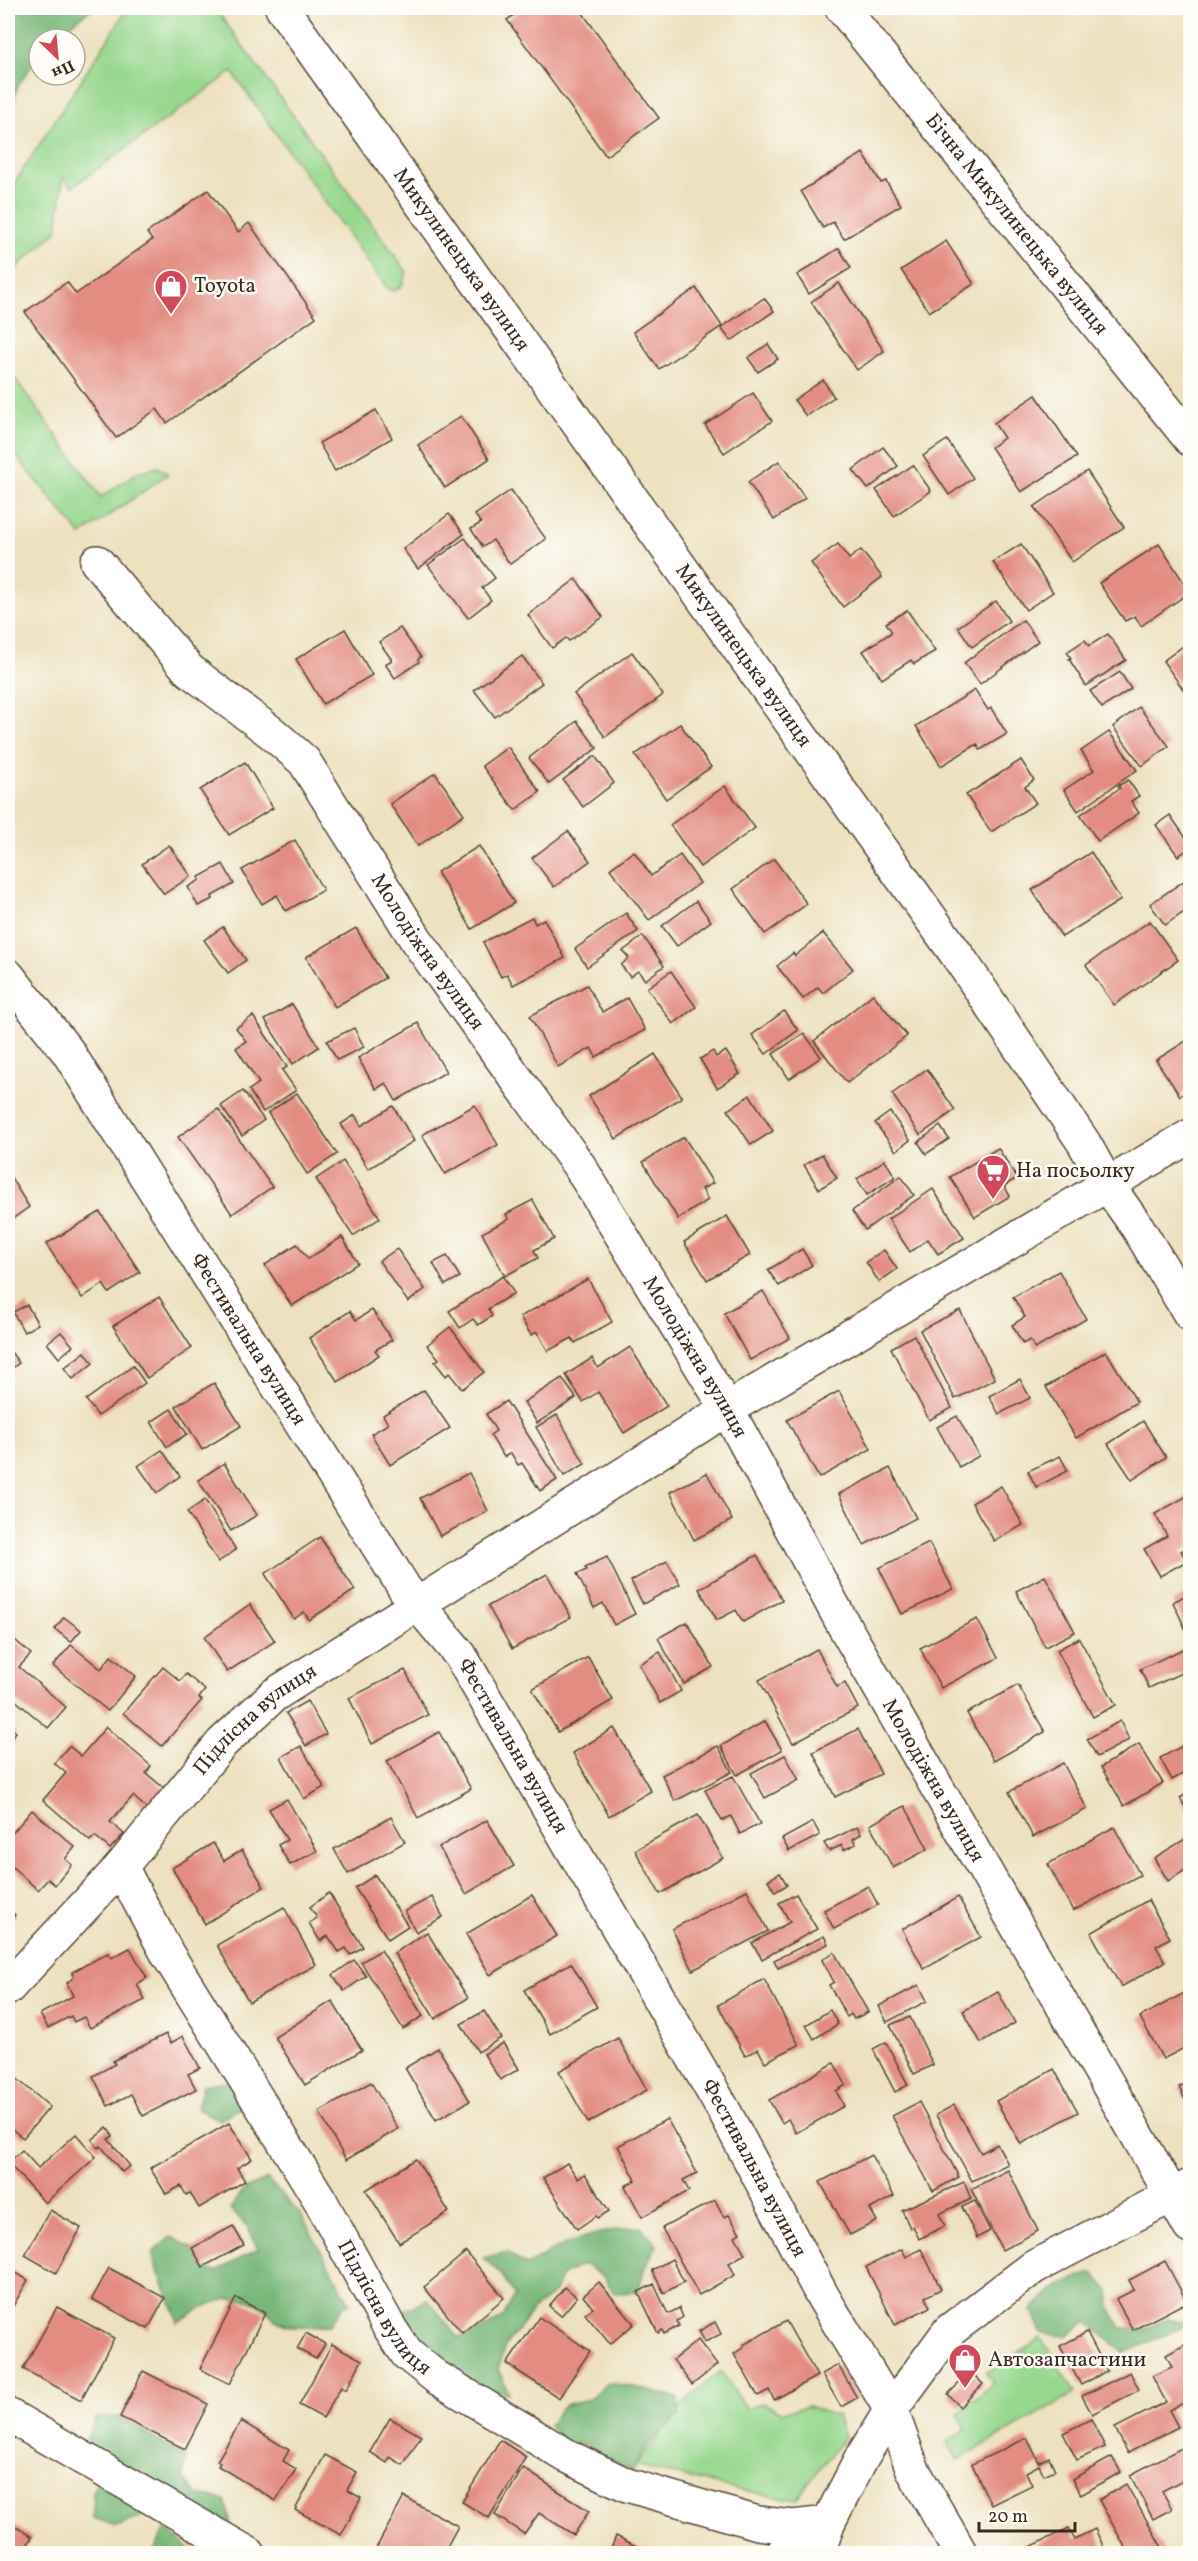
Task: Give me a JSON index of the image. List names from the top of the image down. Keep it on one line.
{"streets":{"main road":["Бічна Микулинецька вулиця","Микулинецька вулиця","Молодіжна вулиця","Фестивальна вулиця","Підлісна вулиця"]},"crossings":[["Микулинецька вулиця","Підлісна вулиця"],["Молодіжна вулиця","Підлісна вулиця"],["Фестивальна вулиця","Підлісна вулиця"]],"places":{"shop":["Toyota","Автозапчастини"],"supermarket":["На посьолку"]},"scale_bar":"20 m","north":"bottom right"}
